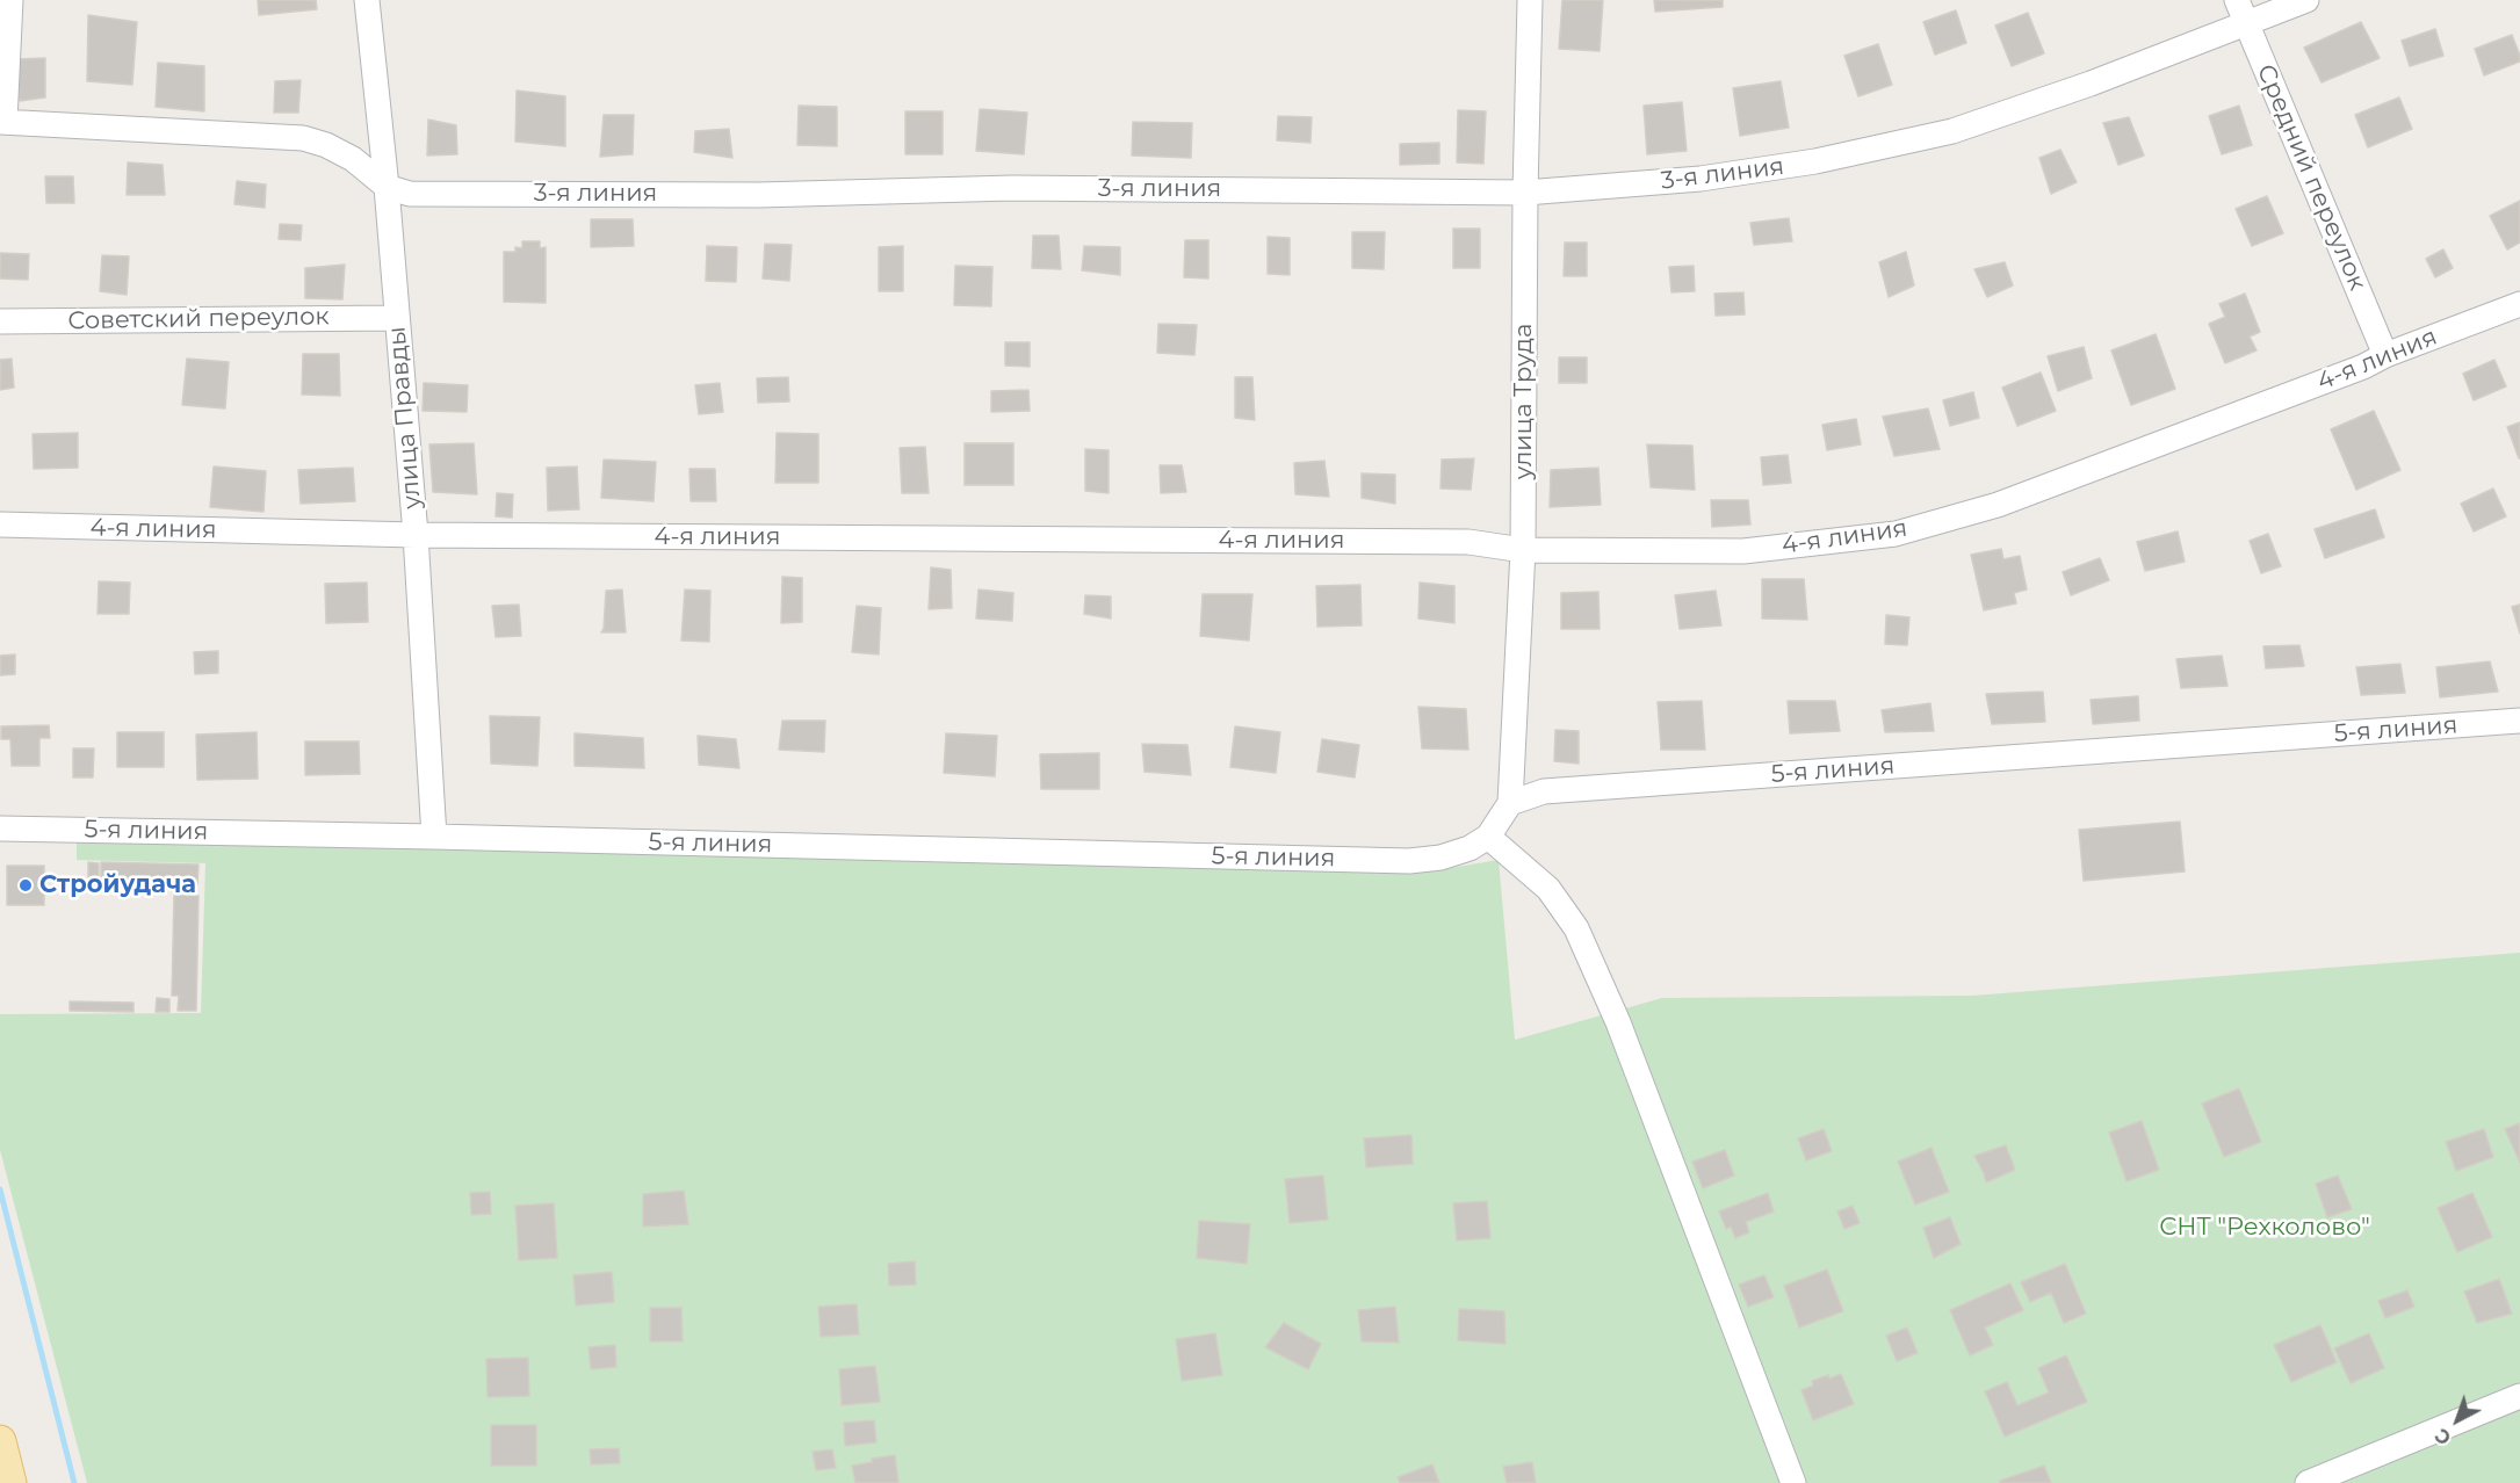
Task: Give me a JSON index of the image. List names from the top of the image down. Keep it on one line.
{"streets":{"street":["3-я линия","Средний переулок","Советский переулок","4-я линия","улица Труда","улица Правды","5-я линия"]},"crossings":[["3-я линия","Средний переулок"],["3-я линия","улица Труда"],["3-я линия","улица Правды"],["Средний переулок","4-я линия"],["Советский переулок","улица Правды"],["4-я линия","улица Труда"],["4-я линия","улица Правды"],["улица Труда","5-я линия"],["улица Правды","5-я линия"]],"parks":["СНТ \"Рехколово\""],"places":["Стройудача"],"north":"bottom left"}
